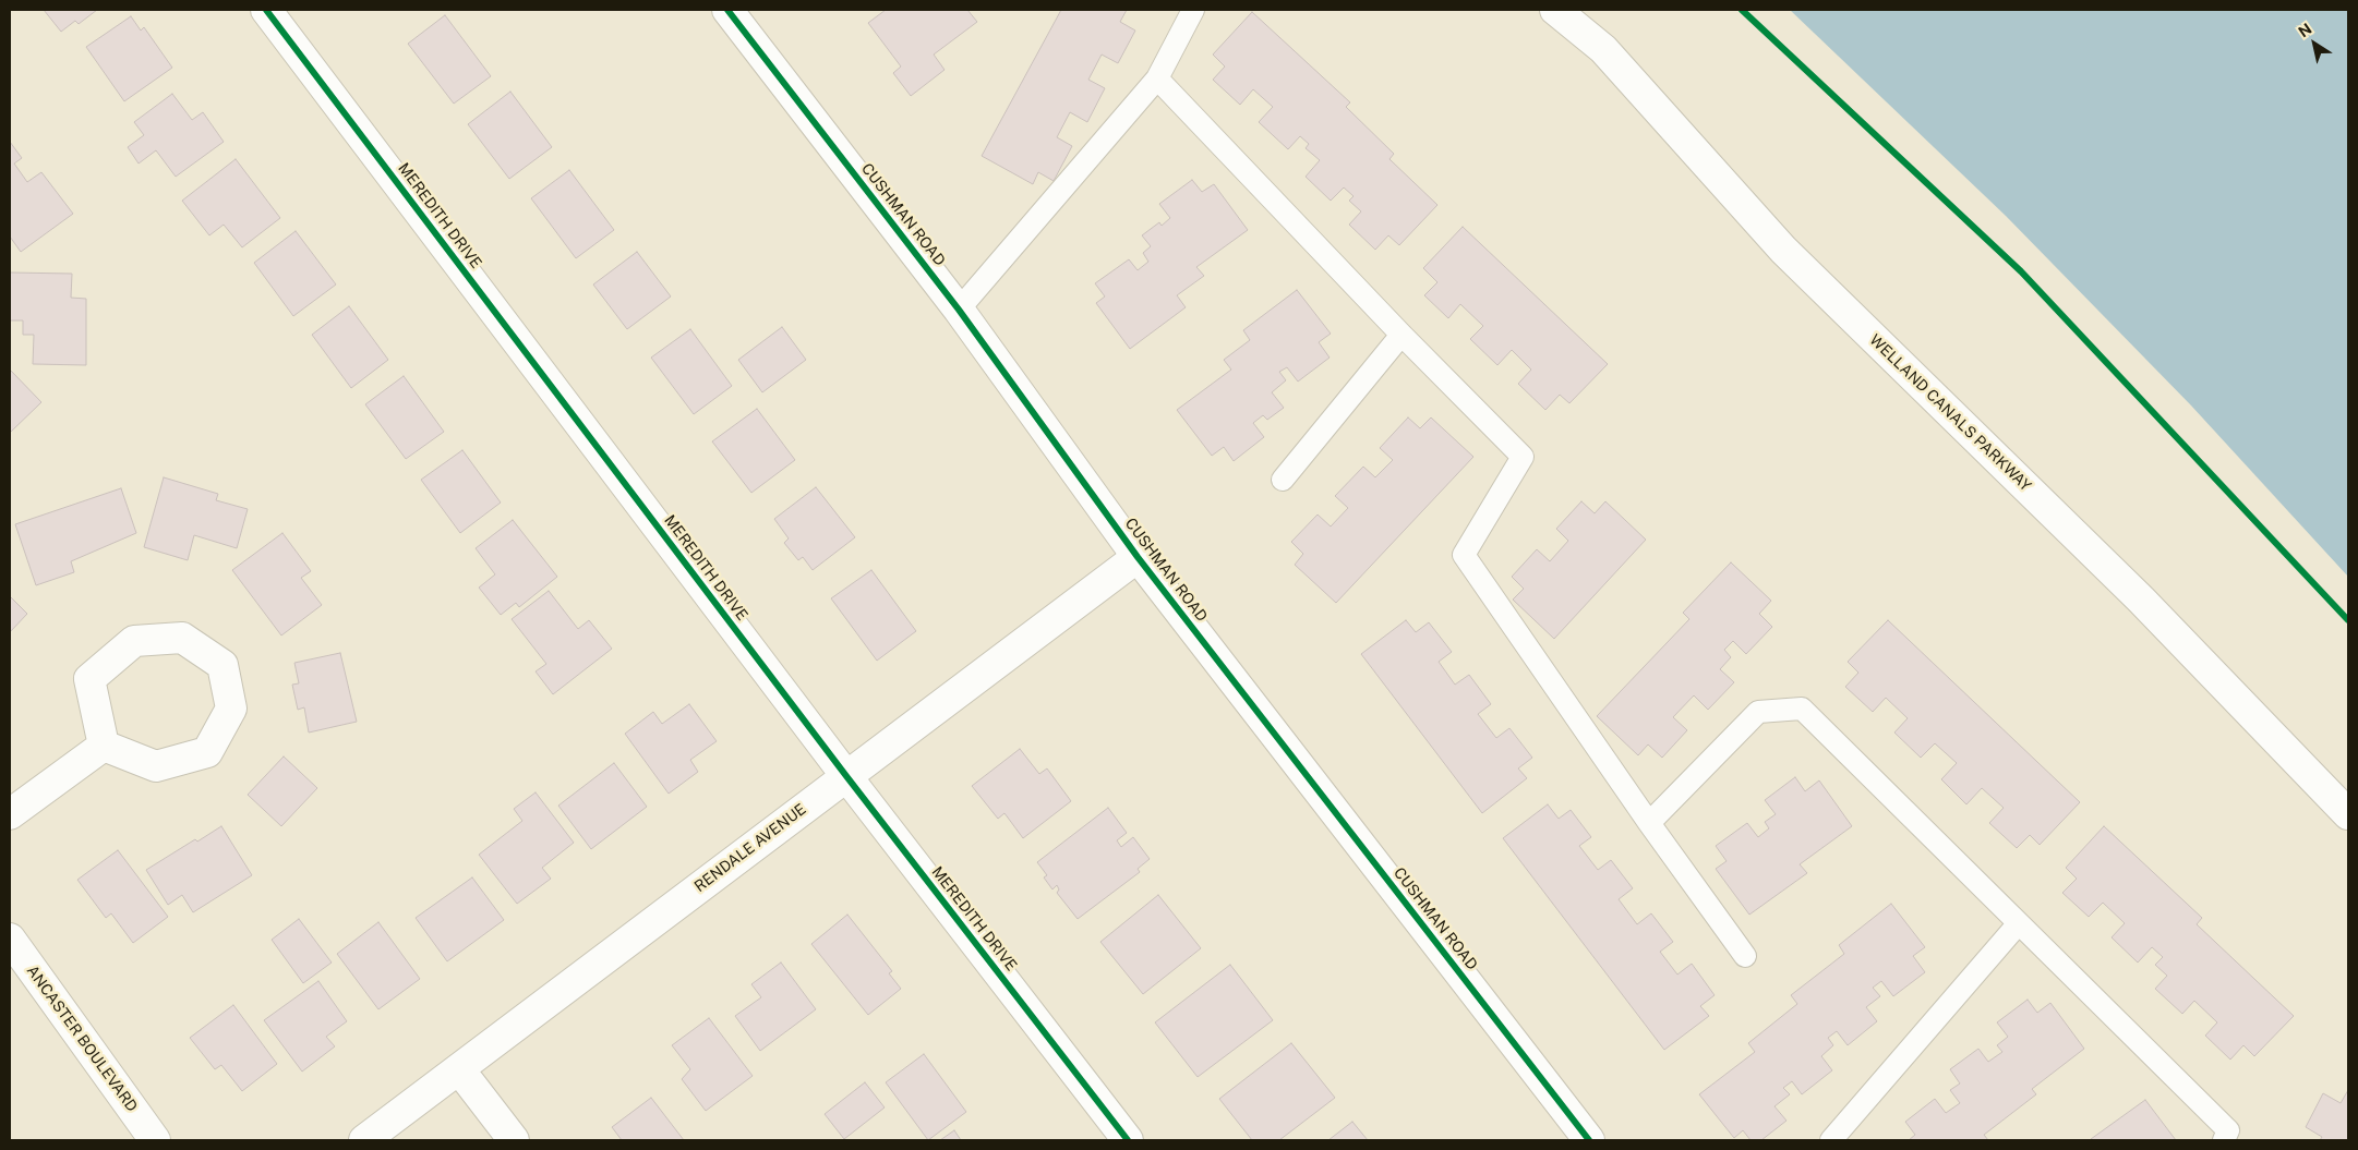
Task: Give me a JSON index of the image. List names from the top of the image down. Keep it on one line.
{"streets":{"street":["CUSHMAN ROAD","MEREDITH DRIVE","WELLAND CANALS PARKWAY","RENDALE AVENUE","ANCASTER BOULEVARD"]},"crossings":[["CUSHMAN ROAD","RENDALE AVENUE"],["MEREDITH DRIVE","RENDALE AVENUE"]],"north":"top left"}
